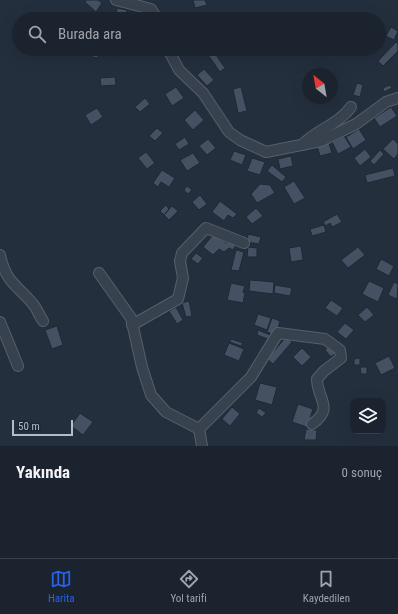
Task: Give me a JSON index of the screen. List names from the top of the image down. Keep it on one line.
{"scale_bar":"50 m","north":"top left","page":{"search":"Burada ara","scale":"50 m","heading":["Yakında","0 sonuç"],"nav":["Harita","Yol tarifi","Kaydedilen"]}}
